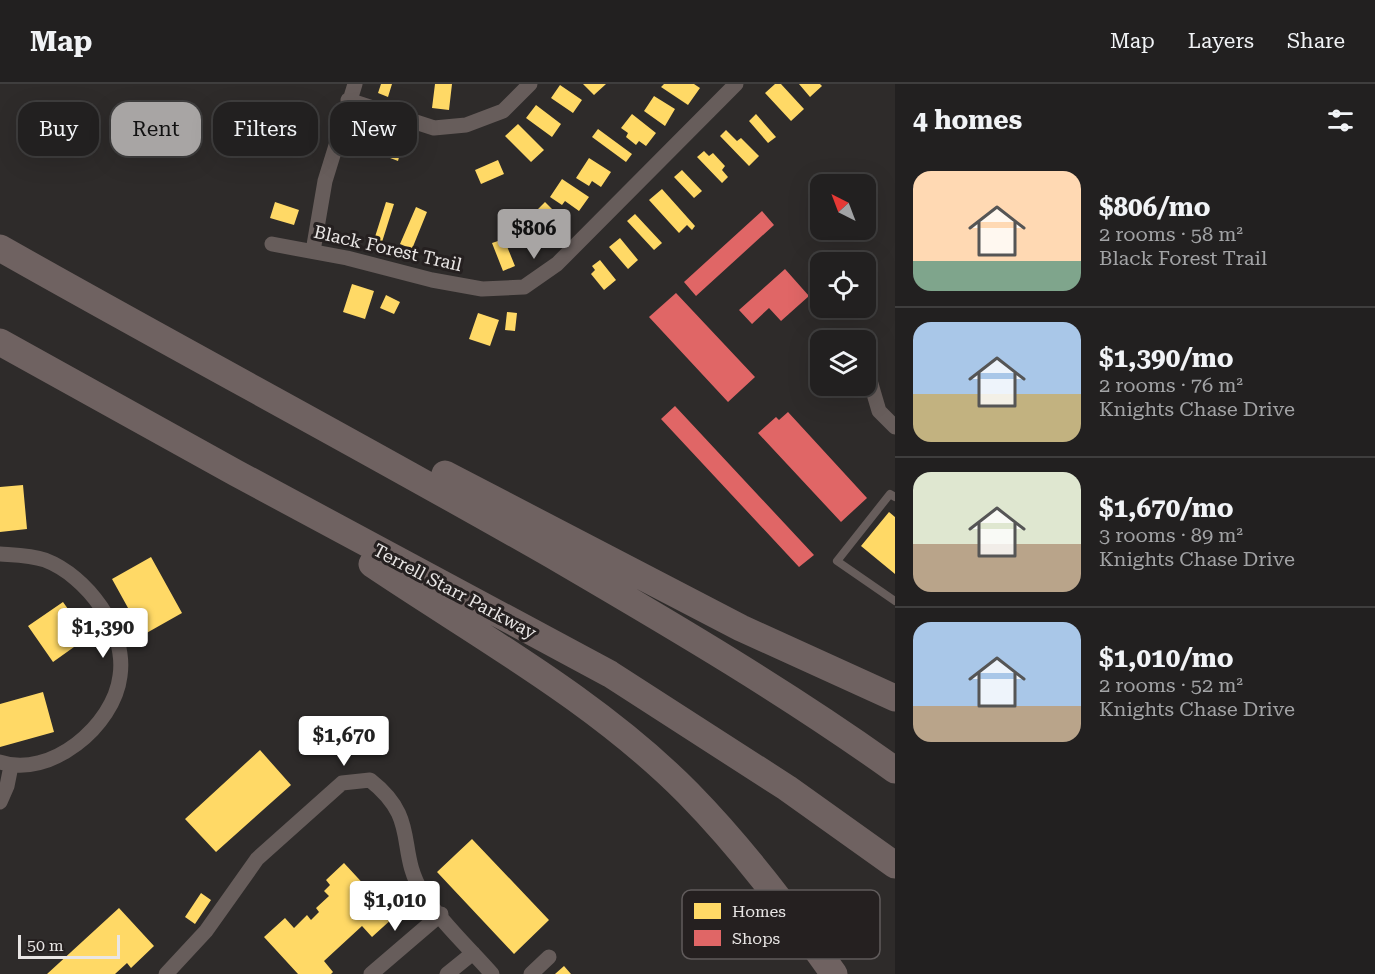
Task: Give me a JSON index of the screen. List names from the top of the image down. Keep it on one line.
{"streets":{"highway":["Terrell Starr Parkway"],"street":["Black Forest Trail"]},"legend":["Homes","Shops"],"scale_bar":"50 m","north":"top left","page":{"header":"Map","nav":["Map","Layers","Share"],"heading":"4 homes","chip":["Buy","Rent","Filters","New"],"list":[{"name":"$806/mo","note":"2 rooms · 58 m² · Black Forest Trail"},{"name":"$1,390/mo","note":"2 rooms · 76 m² · Knights Chase Drive"},{"name":"$1,670/mo","note":"3 rooms · 89 m² · Knights Chase Drive"},{"name":"$1,010/mo","note":"2 rooms · 52 m² · Knights Chase Drive"}],"price":["$806","$1,390","$1,670","$1,010"],"scale":"50 m"}}
